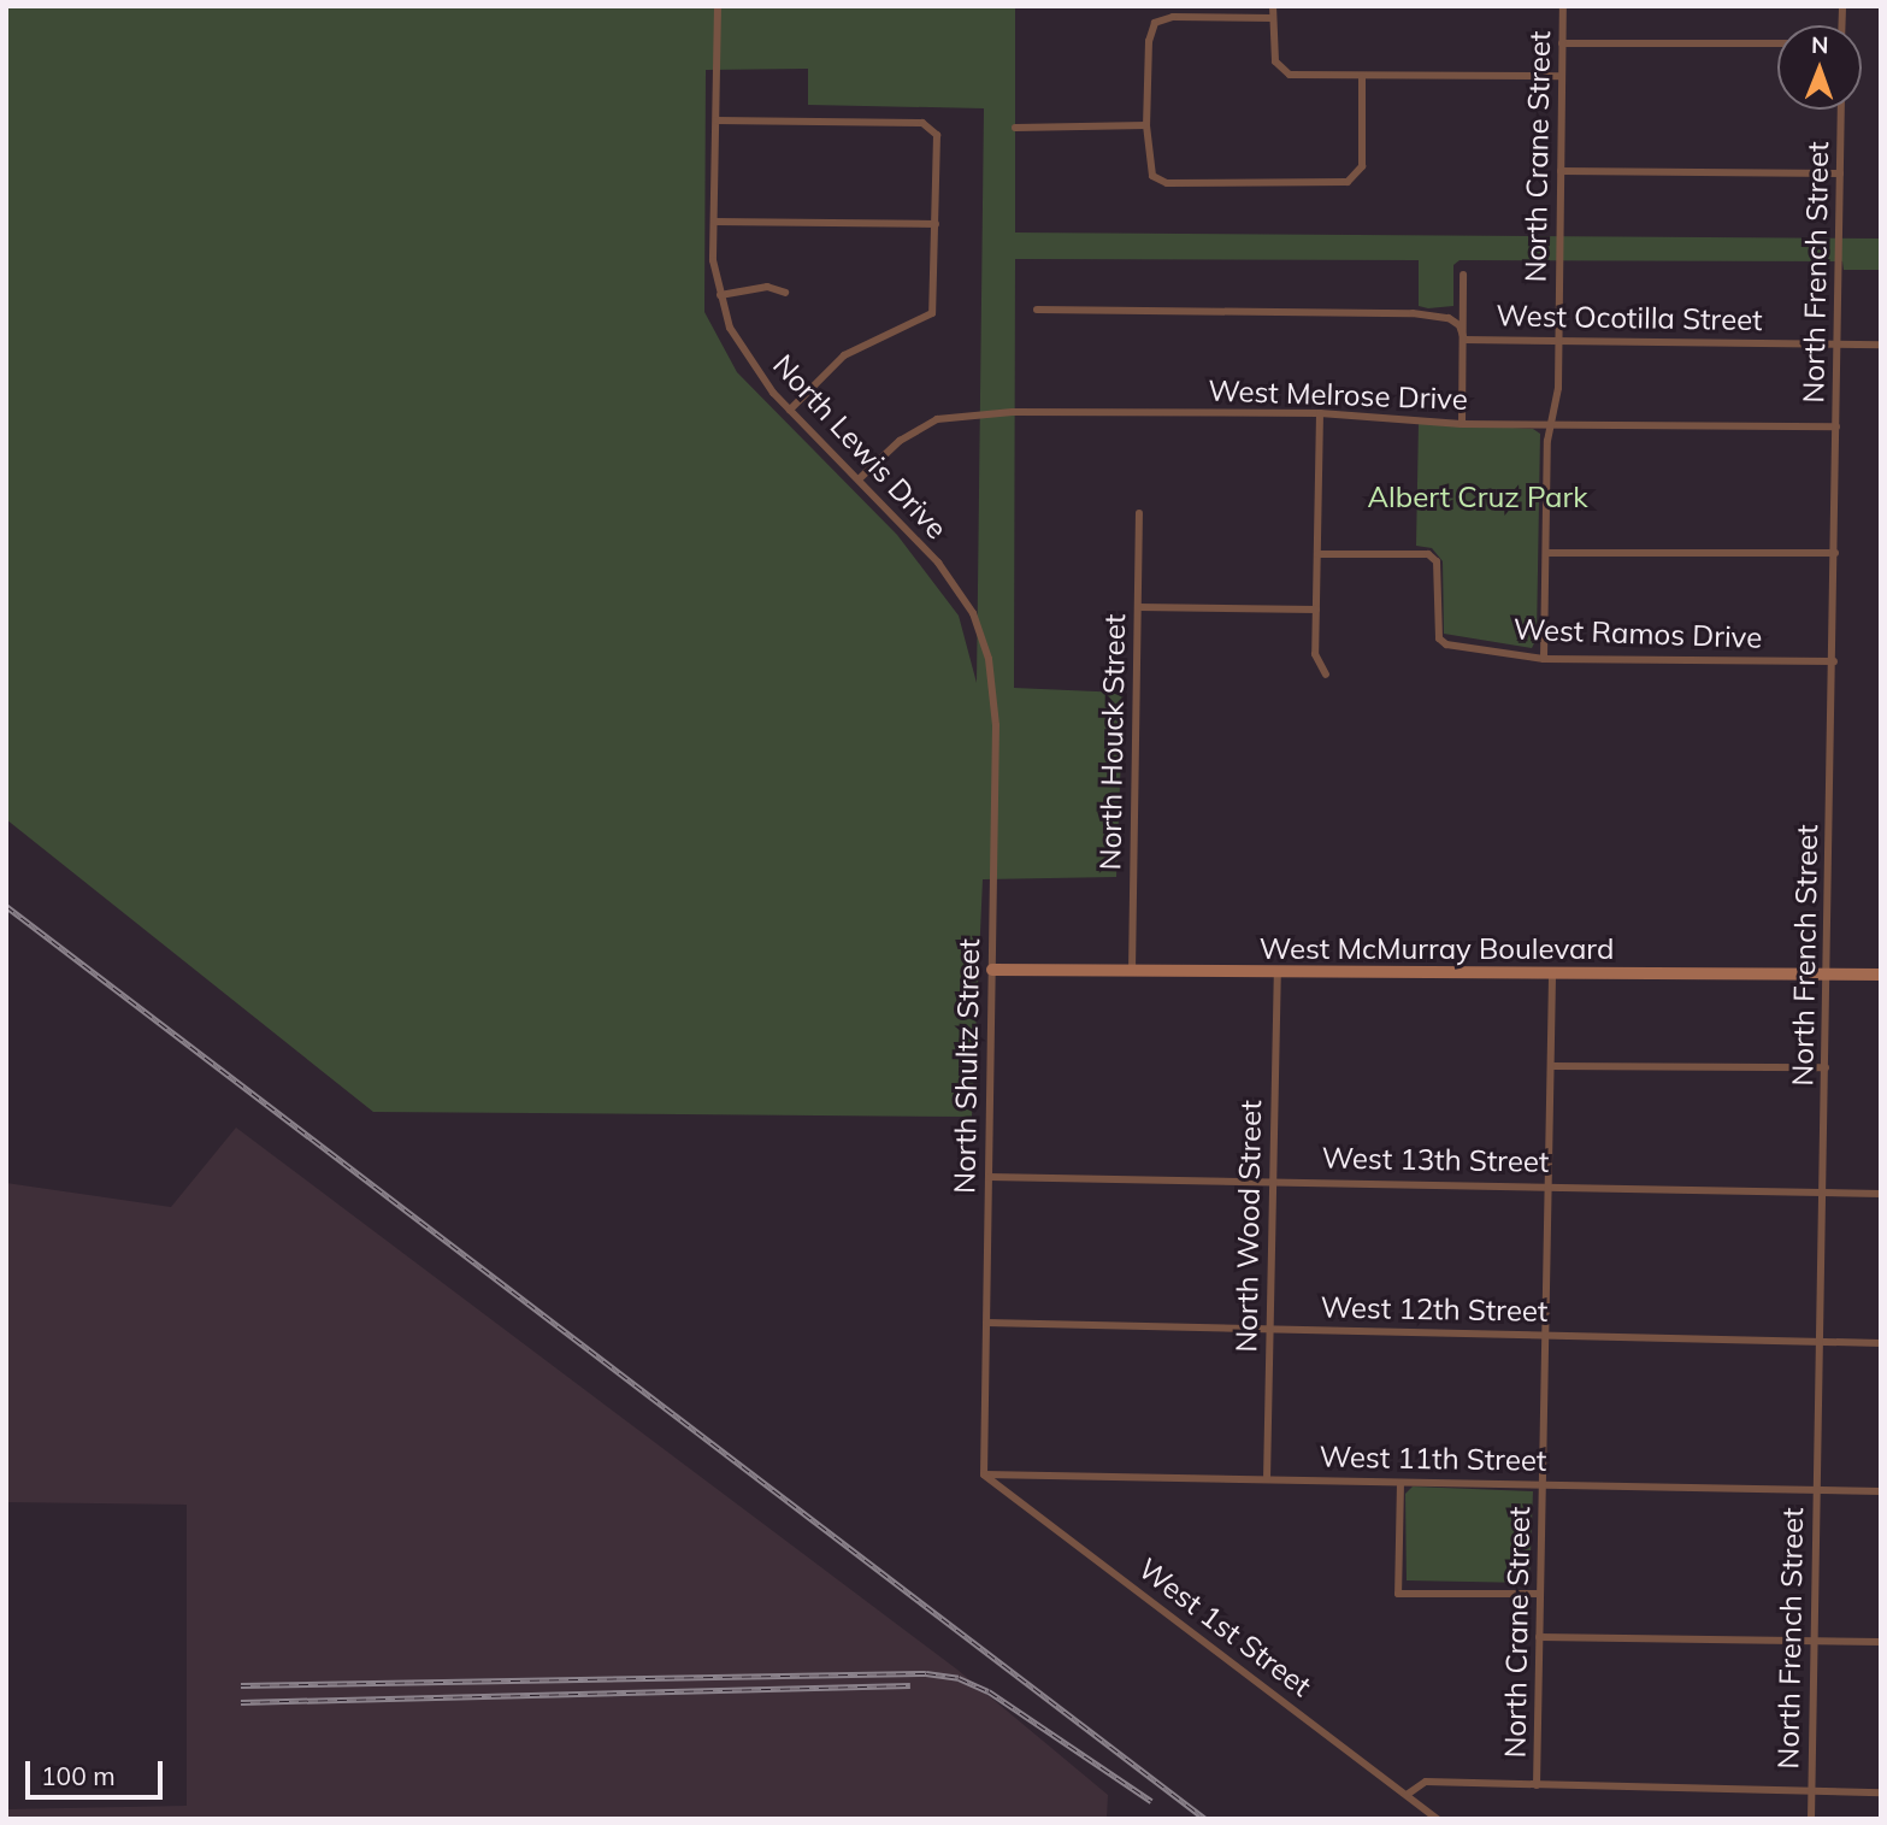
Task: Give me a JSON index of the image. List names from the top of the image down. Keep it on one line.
{"streets":{"street":["North Crane Street","North French Street","West Ocotilla Street","West Melrose Drive","North Lewis Drive","West Ramos Drive","North Houck Street","West McMurray Boulevard","North Shultz Street","West 13th Street","North Wood Street","West 12th Street","West 11th Street","West 1st Street"]},"crossings":[["North Crane Street","West Ocotilla Street"],["North Crane Street","West Melrose Drive"],["North Crane Street","West Ramos Drive"],["North Crane Street","West McMurray Boulevard"],["North Crane Street","West 13th Street"],["North Crane Street","West 12th Street"],["North Crane Street","West 11th Street"],["North French Street","West Ocotilla Street"],["North French Street","West Melrose Drive"],["North French Street","West Ramos Drive"],["North French Street","West McMurray Boulevard"],["North French Street","West 13th Street"],["North French Street","West 12th Street"],["North French Street","West 11th Street"],["West Melrose Drive","North Lewis Drive"],["North Lewis Drive","North Shultz Street"],["North Houck Street","West McMurray Boulevard"],["West McMurray Boulevard","North Shultz Street"],["West McMurray Boulevard","North Wood Street"],["North Shultz Street","West 13th Street"],["North Shultz Street","West 12th Street"],["North Shultz Street","West 11th Street"],["North Shultz Street","West 1st Street"],["West 13th Street","North Wood Street"],["North Wood Street","West 12th Street"],["North Wood Street","West 11th Street"],["West 11th Street","West 1st Street"]],"parks":["Albert Cruz Park"],"scale_bar":"100 m","north":"top"}
